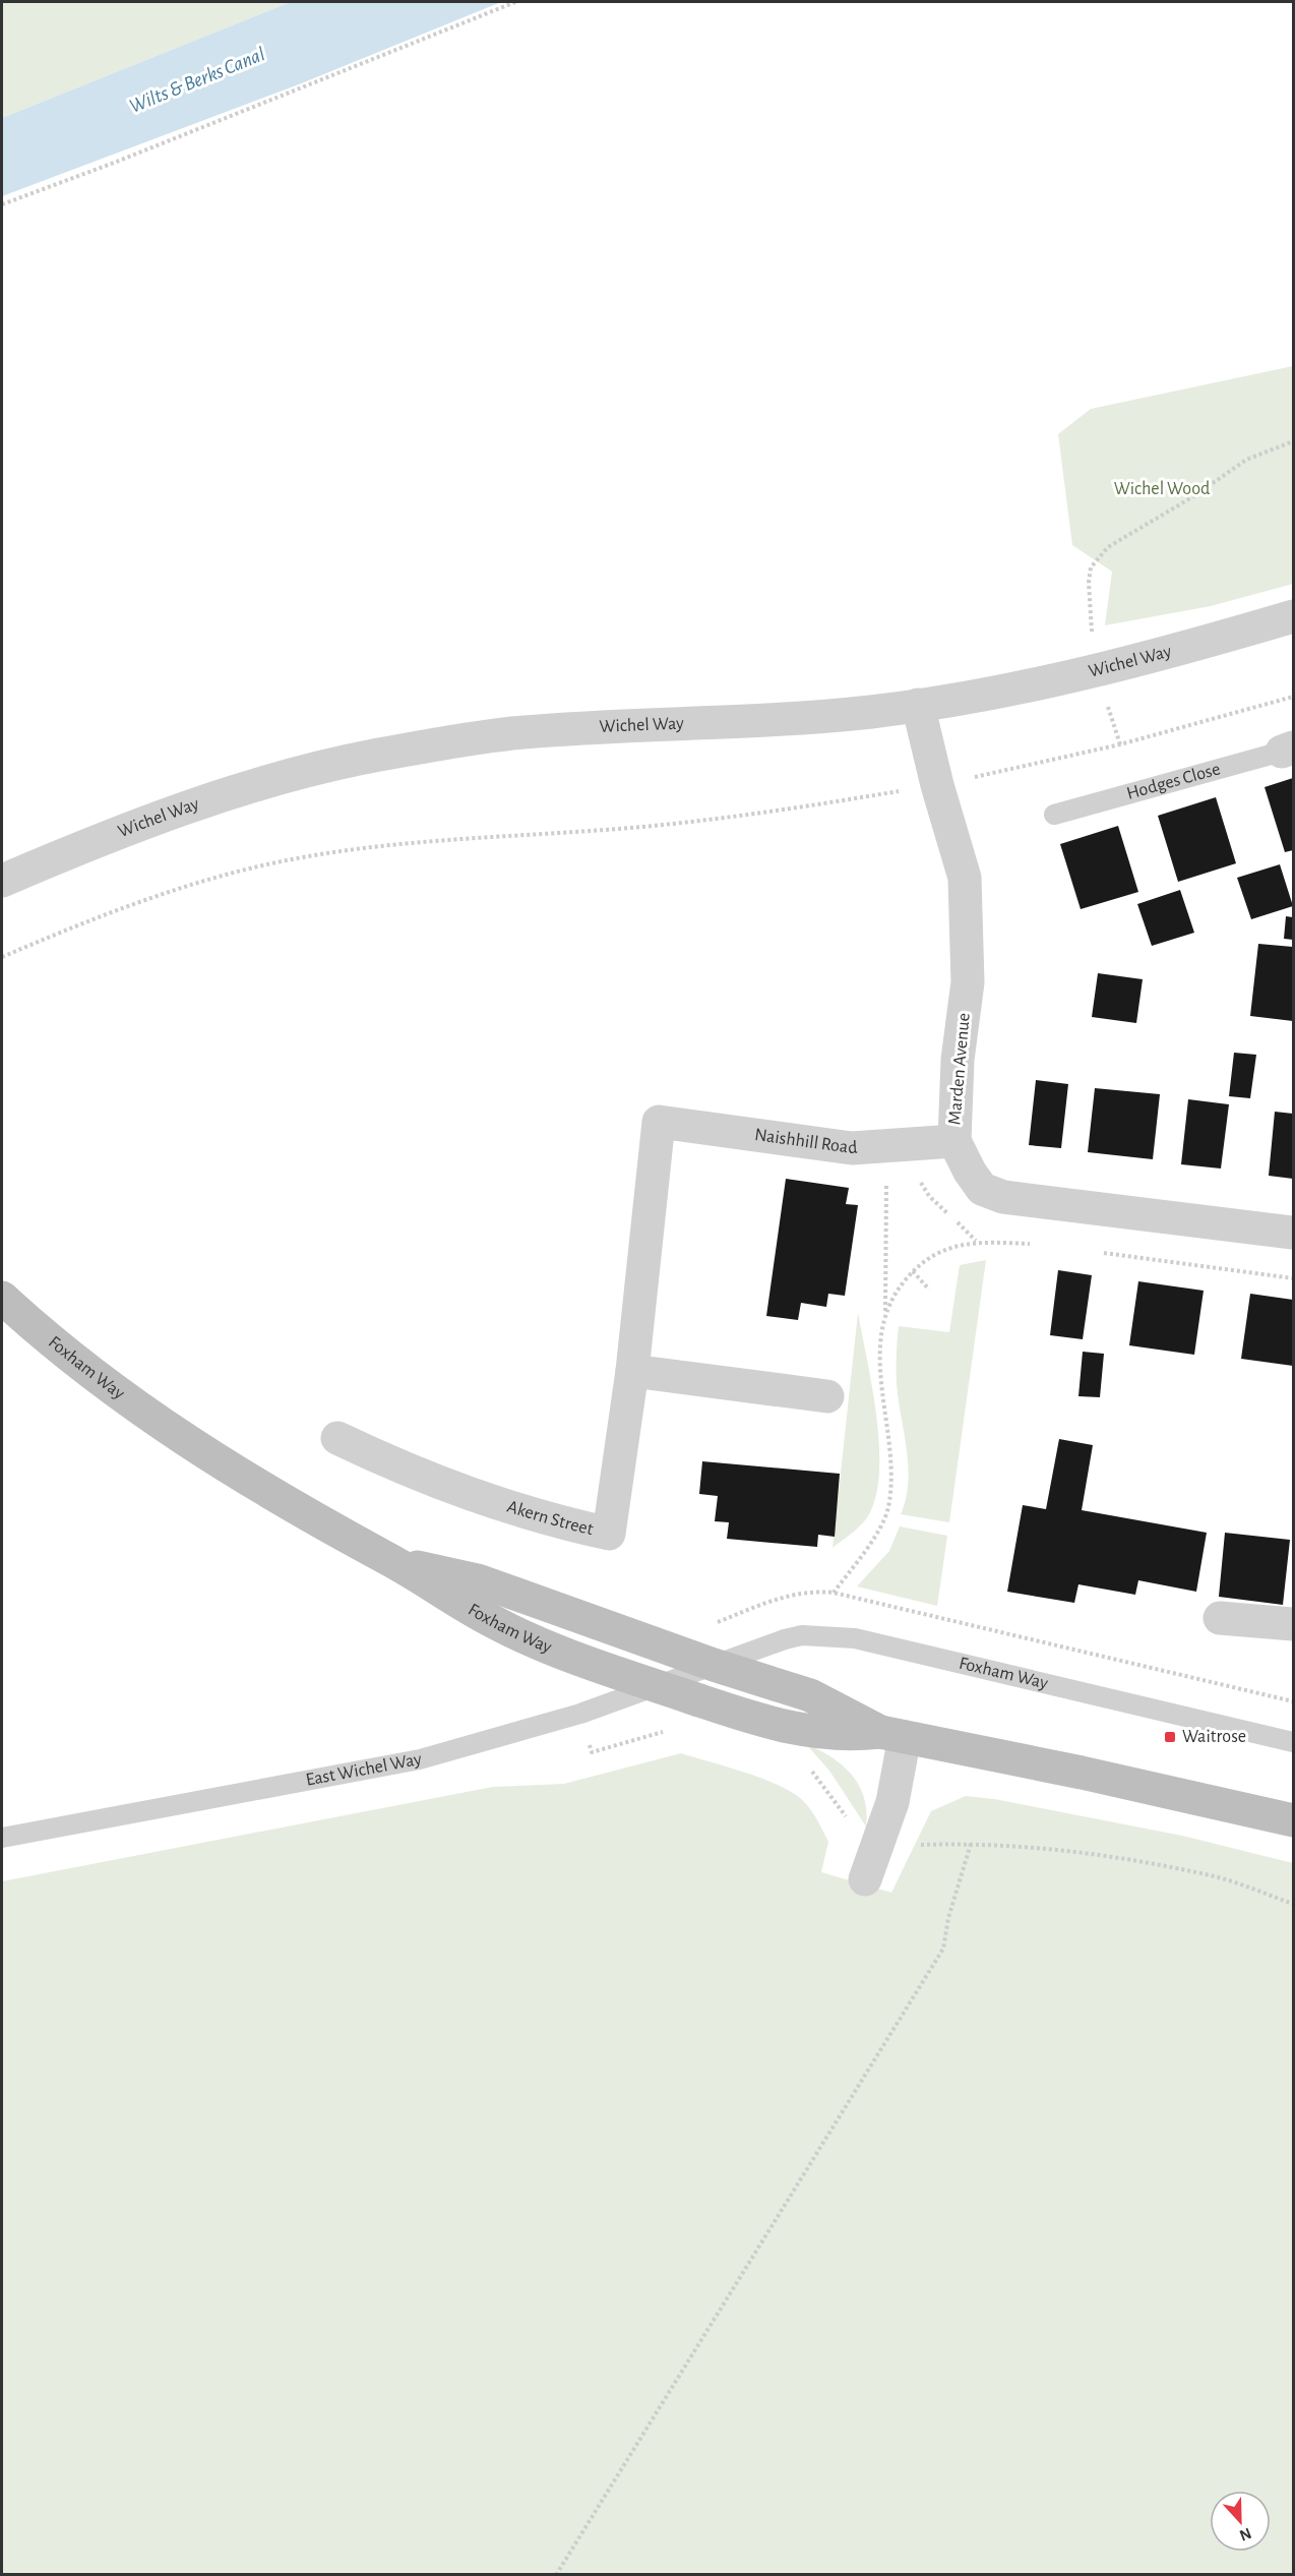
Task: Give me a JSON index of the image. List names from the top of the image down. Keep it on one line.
{"streets":{"main road":["Foxham Way"],"street":["Wichel Way","Marden Avenue","Naishhill Road","Akern Street"],"lane":["Hodges Close","East Wichel Way"]},"crossings":[["Wichel Way","Marden Avenue"],["Marden Avenue","Naishhill Road"],["Naishhill Road","Akern Street"],["Foxham Way","East Wichel Way"]],"water":["Wilts & Berks Canal"],"parks":["Wichel Wood"],"places":{"transit":["Waitrose"]},"north":"bottom"}
